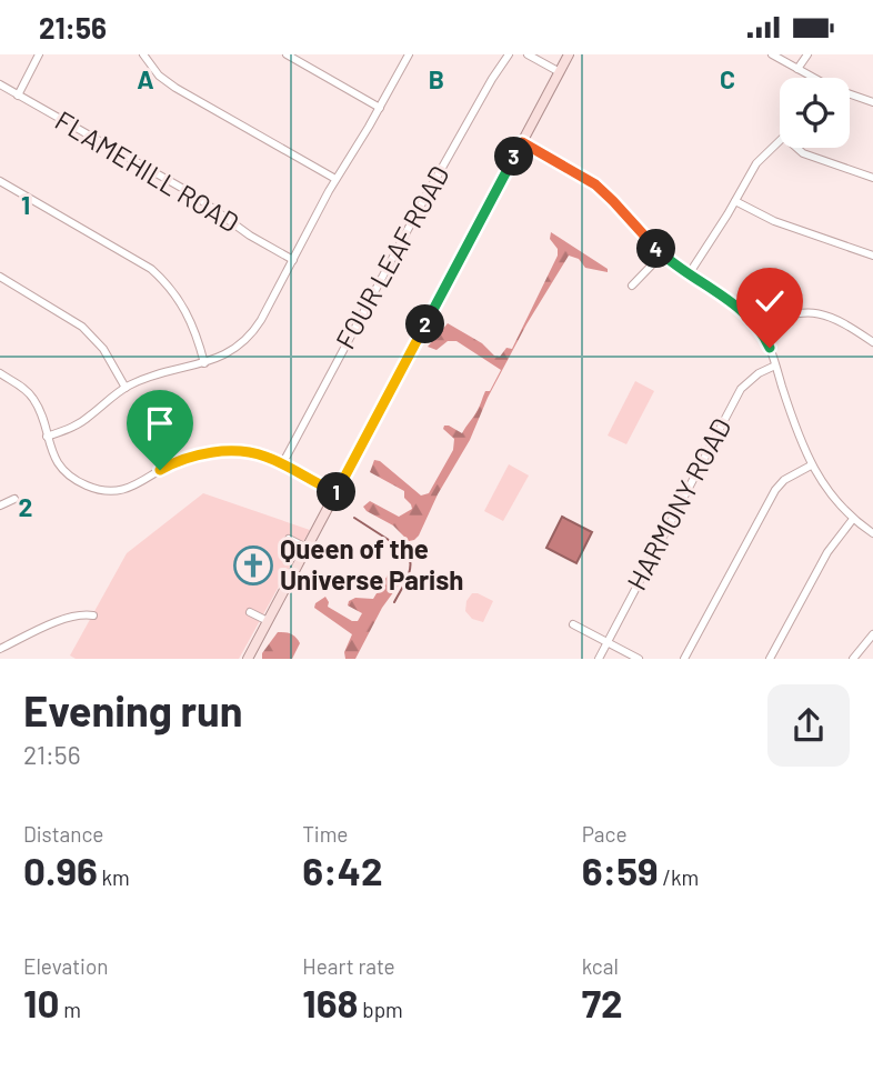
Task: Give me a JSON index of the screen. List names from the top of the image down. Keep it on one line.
{"streets":{"street":["FLAMEHILL ROAD","FOUR LEAF ROAD","HARMONY ROAD"]},"places":{"church":["Queen of the Universe Parish"]},"page":{"status":"21:56","pins":["3","4","2","1"],"heading":["Evening run","21:56"],"stats":[["Distance","0.96 km"],["Time","6:42"],["Pace","6:59 /km"],["Elevation","10 m"],["Heart rate","168 bpm"],["kcal","72"]]},"grid":{"columns":["A","B","C"],"rows":["1","2"]}}
